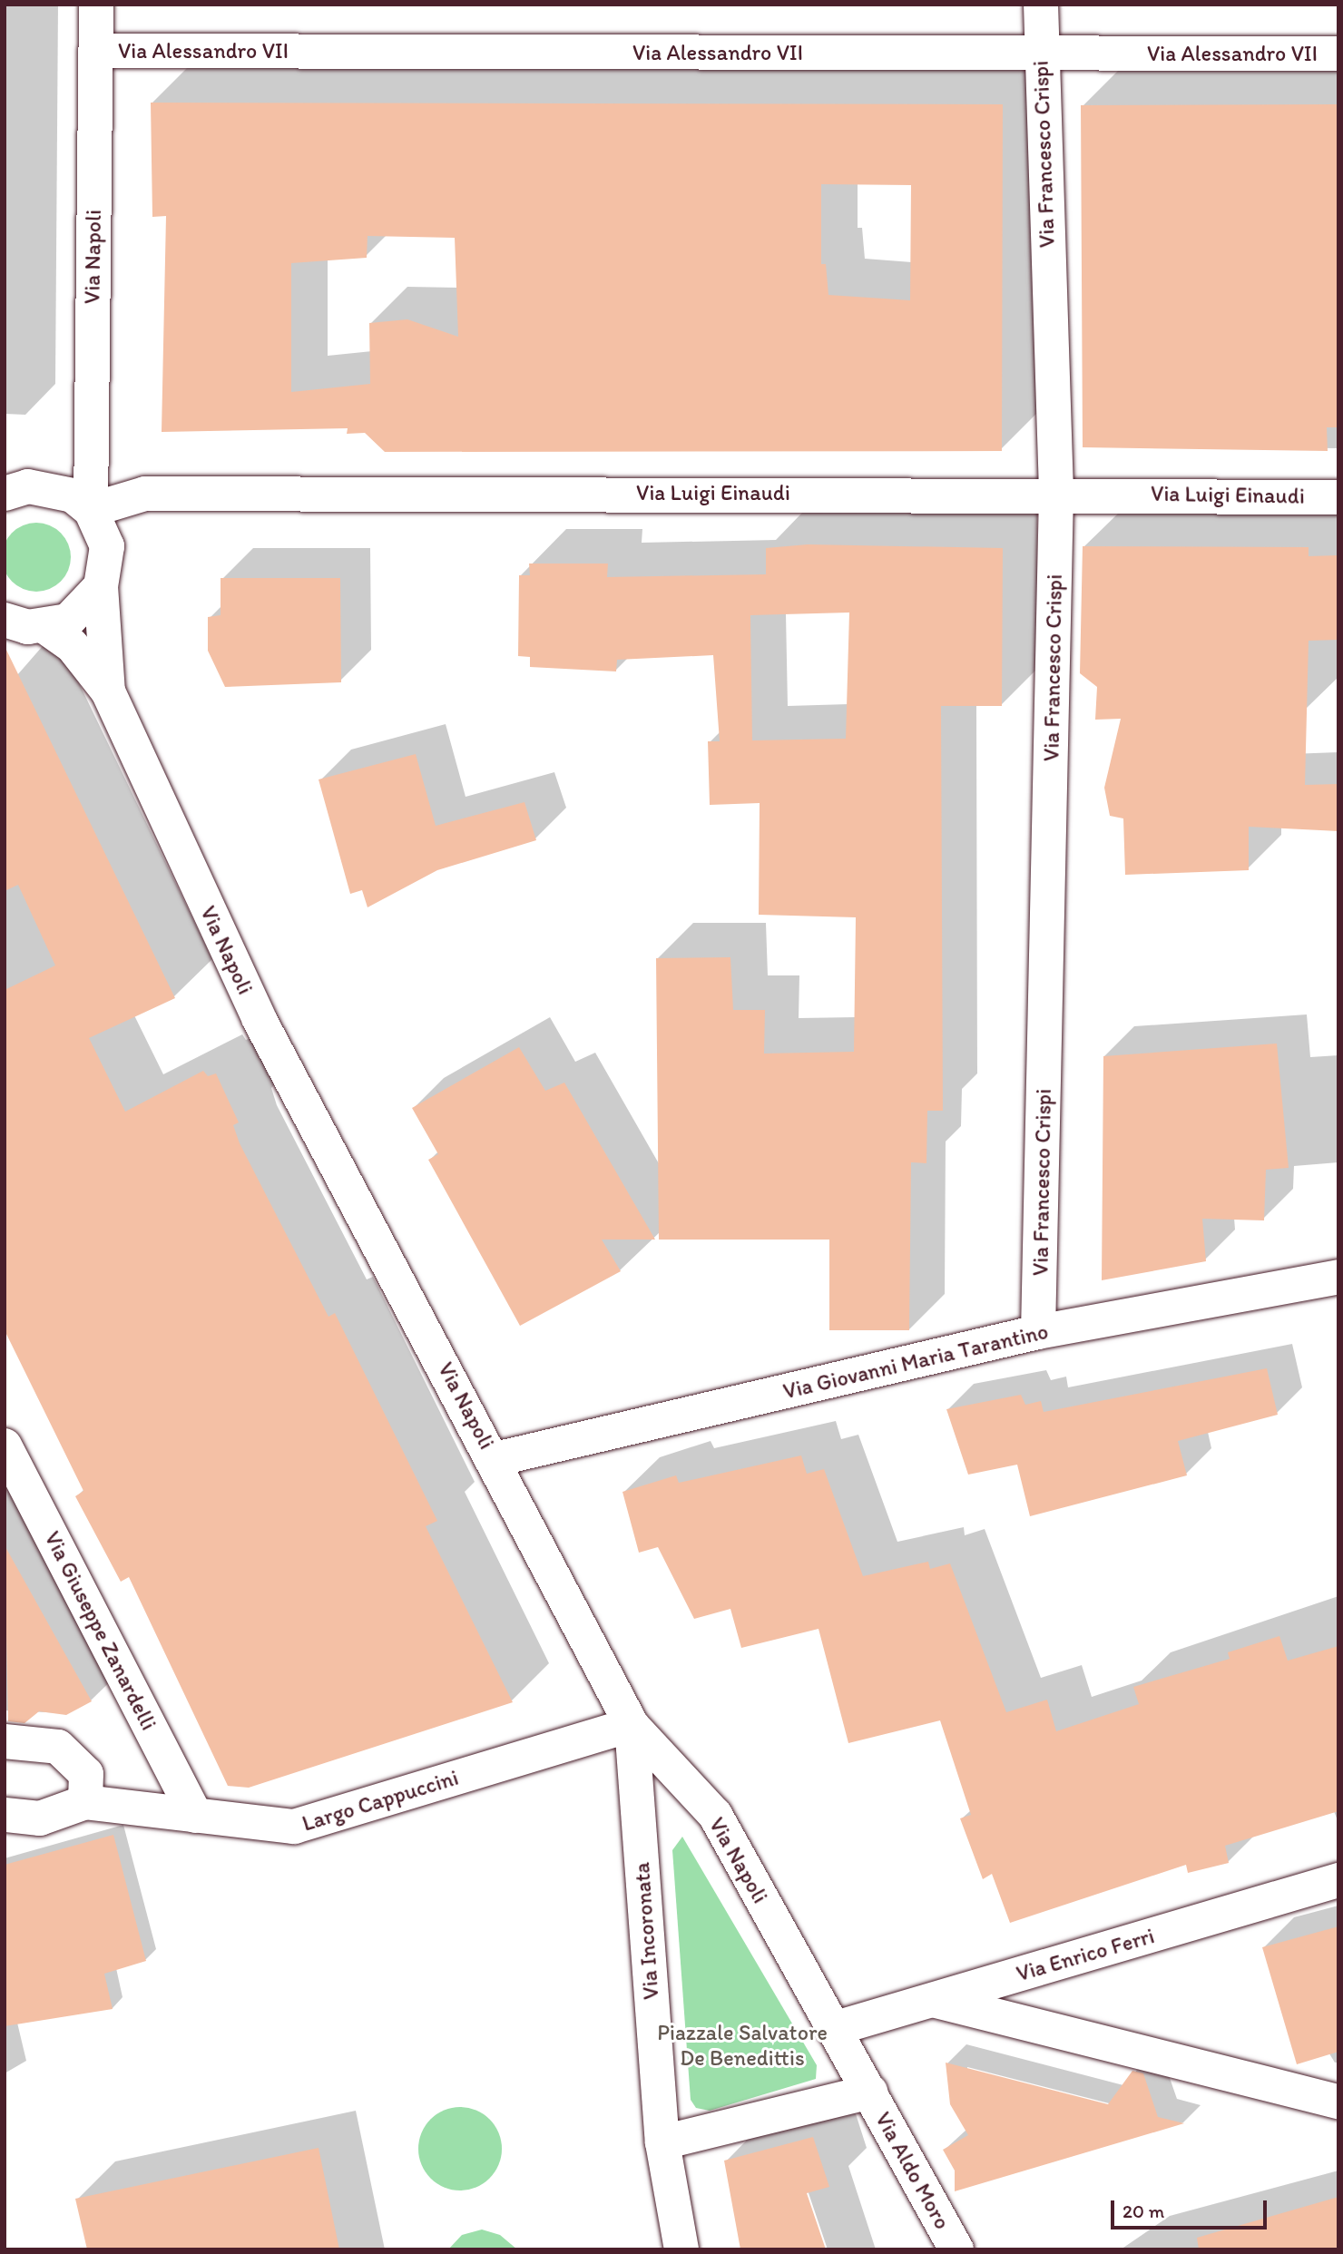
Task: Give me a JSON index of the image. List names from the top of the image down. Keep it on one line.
{"streets":{"street":["Via Alessandro VII","Via Francesco Crispi","Via Napoli","Via Luigi Einaudi","Via Giovanni Maria Tarantino","Via Giuseppe Zanardelli","Largo Cappuccini","Via Incoronata","Via Enrico Ferri","Via Aldo Moro"]},"crossings":[["Via Alessandro VII","Via Francesco Crispi"],["Via Alessandro VII","Via Napoli"],["Via Francesco Crispi","Via Luigi Einaudi"],["Via Francesco Crispi","Via Giovanni Maria Tarantino"],["Via Napoli","Via Luigi Einaudi"],["Via Napoli","Via Giovanni Maria Tarantino"],["Via Napoli","Largo Cappuccini"],["Via Napoli","Via Incoronata"],["Via Napoli","Via Enrico Ferri"],["Via Napoli","Via Aldo Moro"],["Via Giuseppe Zanardelli","Largo Cappuccini"],["Largo Cappuccini","Via Incoronata"]],"parks":["Piazzale Salvatore De Benedittis"],"scale_bar":"20 m"}
